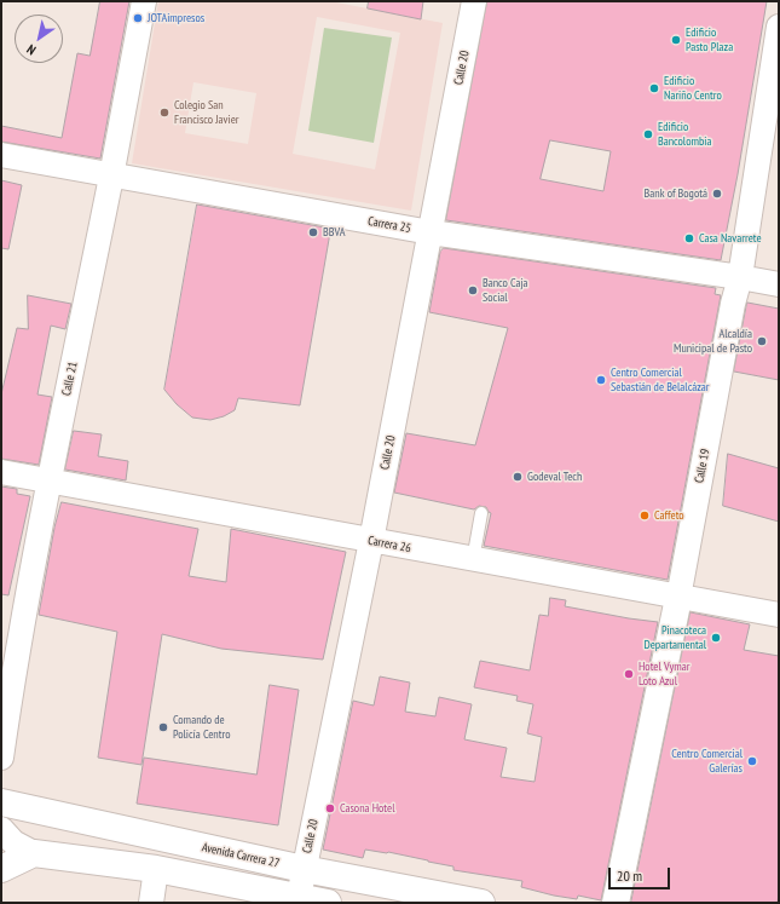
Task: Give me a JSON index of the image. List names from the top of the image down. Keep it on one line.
{"streets":{"main road":["Calle 19","Avenida Carrera 27"],"street":["Calle 20","Carrera 25","Calle 21","Carrera 26"]},"crossings":[["Calle 20","Carrera 25"],["Calle 20","Carrera 26"],["Calle 20","Avenida Carrera 27"],["Carrera 25","Calle 21"],["Carrera 25","Calle 19"],["Calle 21","Carrera 26"],["Calle 19","Carrera 26"]],"places":["JOTAimpresos","Edificio Pasto Plaza","Edificio Nariño Centro","Colegio San Francisco Javier","Edificio Bancolombia","Bank of Bogotá","BBVA","Casa Navarrete","Banco Caja Social","Alcaldía Municipal de Pasto","Centro Comercial Sebastián de Belalcázar","Godeval Tech","Caffeto","Pinacoteca Departamental","Hotel Vymar Loto Azul","Comando de Policía Centro","Centro Comercial Galerías","Casona Hotel"],"scale_bar":"20 m","north":"bottom left"}
